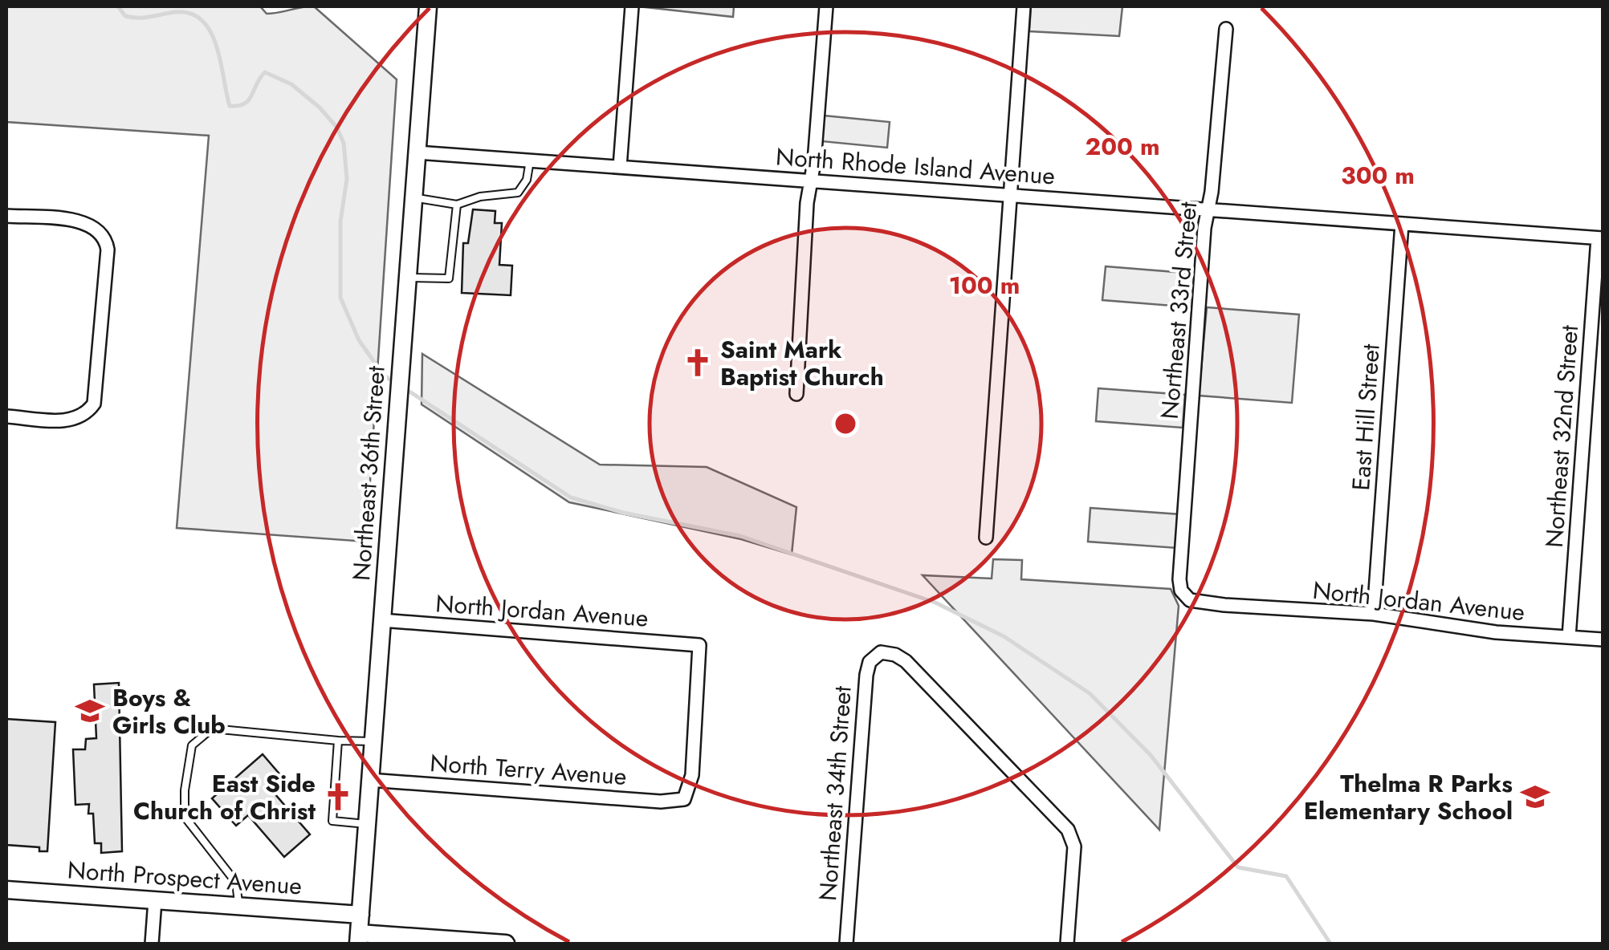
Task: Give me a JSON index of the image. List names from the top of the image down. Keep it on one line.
{"streets":{"main road":["Northeast 36th Street","North Prospect Avenue"],"street":["North Rhode Island Avenue","Northeast 33rd Street","East Hill Street","Northeast 32nd Street","North Jordan Avenue","North Terry Avenue","Northeast 34th Street"]},"crossings":[["North Rhode Island Avenue","Northeast 33rd Street"],["North Rhode Island Avenue","East Hill Street"],["North Rhode Island Avenue","Northeast 32nd Street"],["North Rhode Island Avenue","Northeast 36th Street"],["Northeast 33rd Street","North Jordan Avenue"],["East Hill Street","North Jordan Avenue"],["Northeast 32nd Street","North Jordan Avenue"],["Northeast 36th Street","North Jordan Avenue"],["Northeast 36th Street","North Terry Avenue"],["Northeast 36th Street","North Prospect Avenue"],["North Jordan Avenue","North Terry Avenue"]],"places":{"church":["Saint Mark Baptist Church","East Side Church of Christ"],"school or university":["Boys & Girls Club","Thelma R Parks Elementary School"]},"rings":["200 m","300 m","100 m"]}
